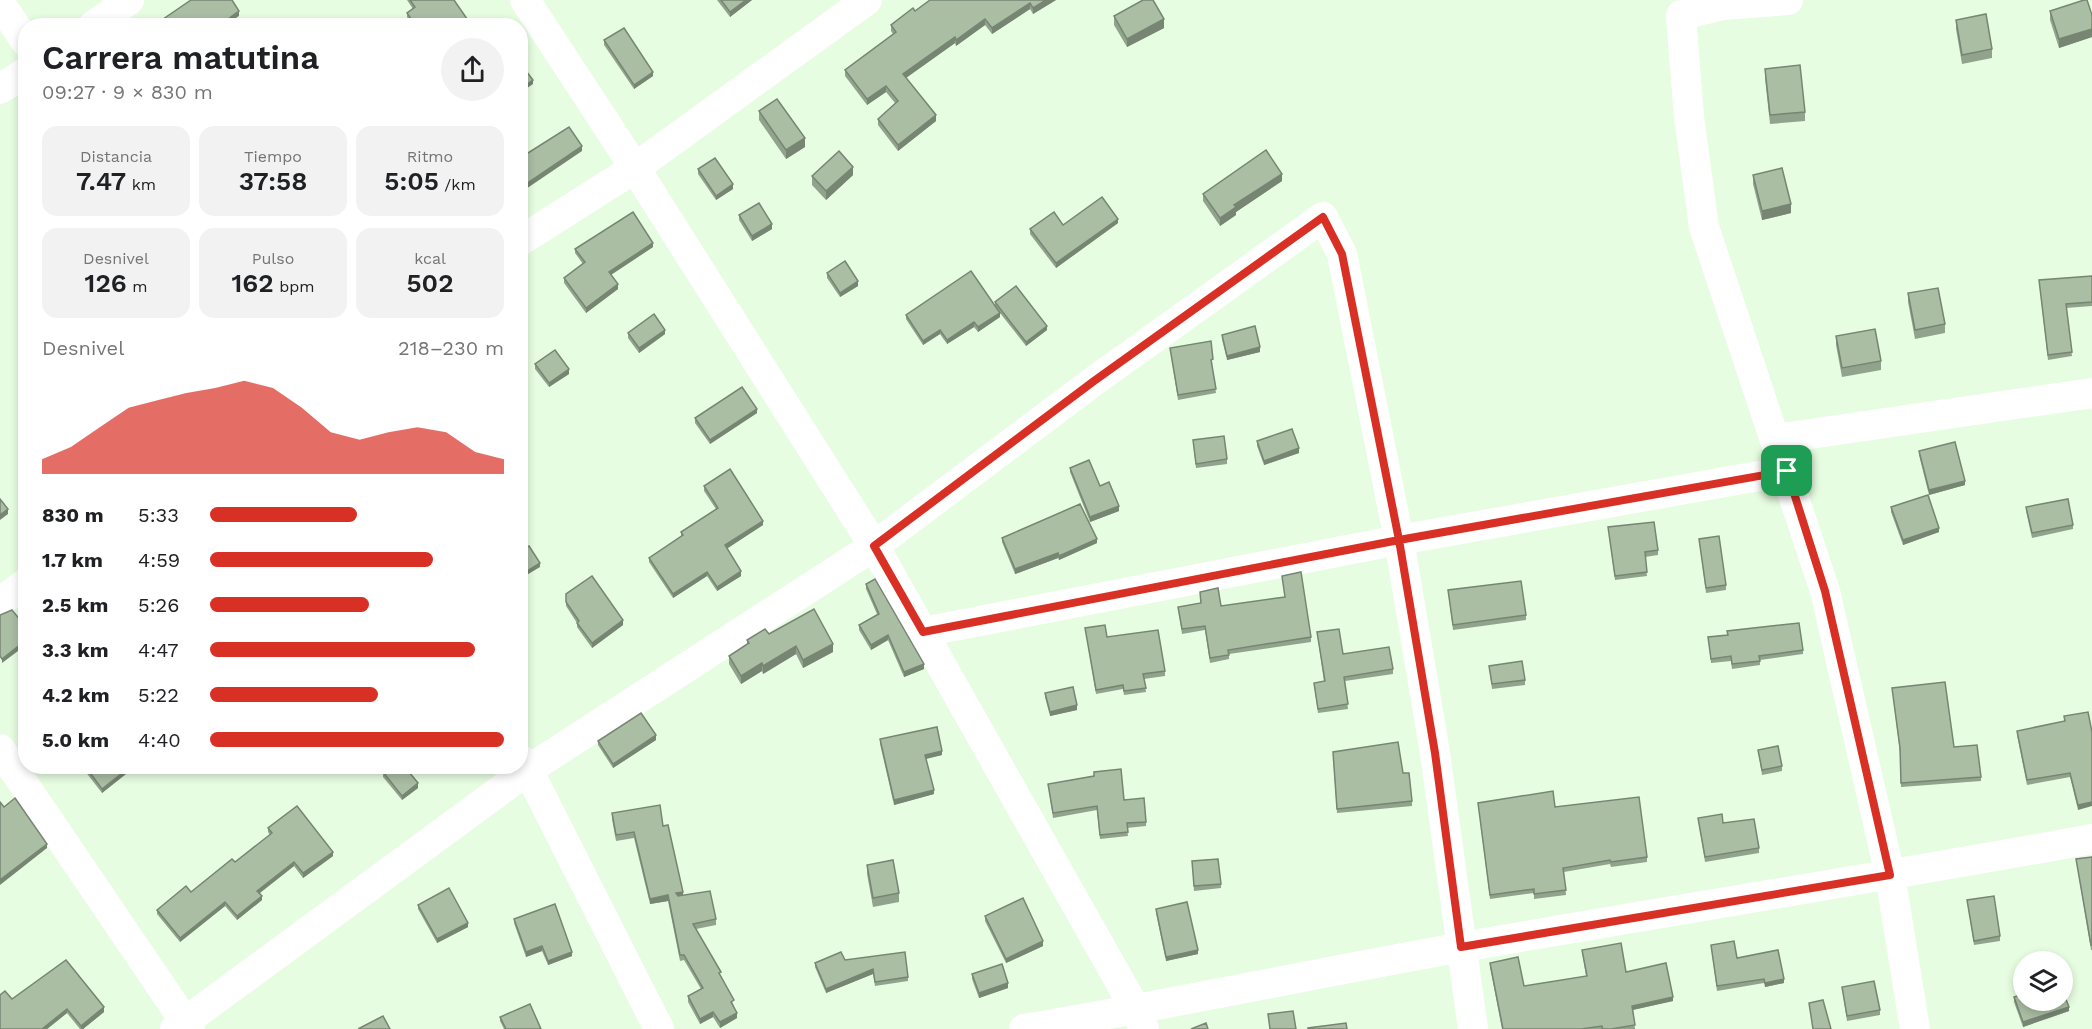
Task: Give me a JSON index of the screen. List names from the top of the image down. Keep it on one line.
{"page":{"heading":["Carrera matutina","09:27 · 9 × 830 m"],"stats":[["Distancia","7.47 km"],["Tiempo","37:58"],["Ritmo","5:05 /km"],["Desnivel","126 m"],["Pulso","162 bpm"],["kcal","502"]],"chart":["Desnivel","218–230 m"],"list":[{"name":"830 m","note":"5:33"},{"name":"1.7 km","note":"4:59"},{"name":"2.5 km","note":"5:26"},{"name":"3.3 km","note":"4:47"},{"name":"4.2 km","note":"5:22"},{"name":"5.0 km","note":"4:40"}]}}
